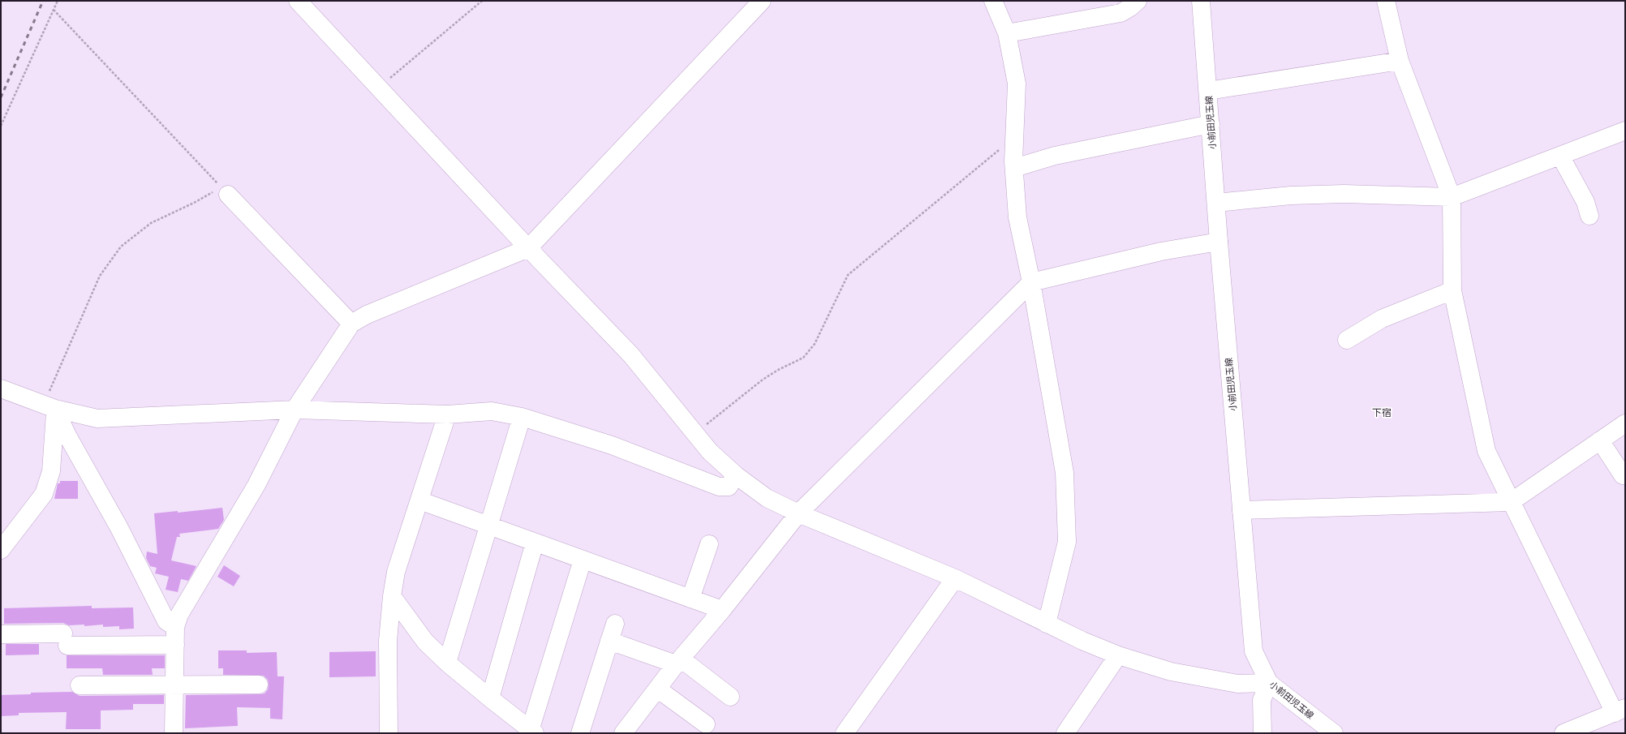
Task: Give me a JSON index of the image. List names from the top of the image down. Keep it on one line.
{"streets":{"street":["小前田児玉線"]},"districts":["下宿"]}
